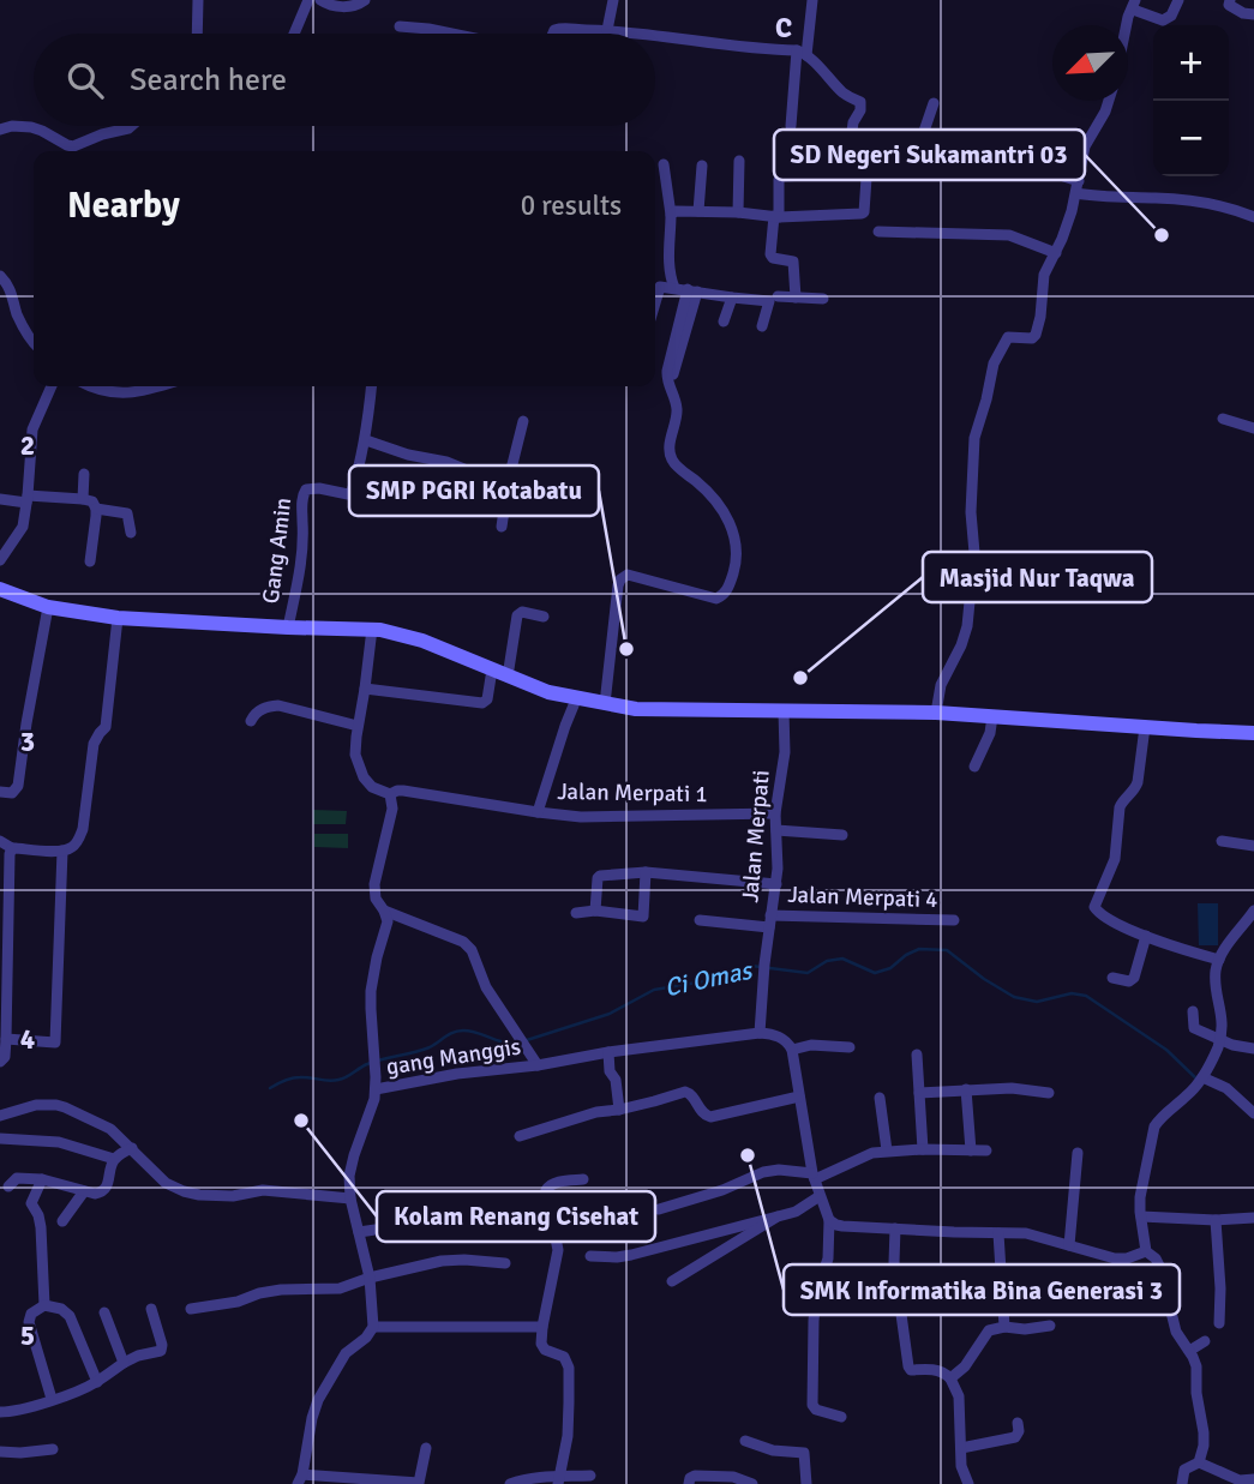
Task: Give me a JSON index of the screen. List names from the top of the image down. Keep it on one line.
{"streets":{"street":["Gang Amin","Jalan Merpati 1","Jalan Merpati","Jalan Merpati 4","gang Manggis"]},"crossings":[["Jalan Merpati 1","Jalan Merpati"],["Jalan Merpati","Jalan Merpati 4"],["Jalan Merpati","gang Manggis"]],"water":["Ci Omas"],"places":["SD Negeri Sukamantri 03","SMP PGRI Kotabatu","Masjid Nur Taqwa","Kolam Renang Cisehat","SMK Informatika Bina Generasi 3"],"north":"bottom left","page":{"map_buttons":["+","−"],"search":"Search here","heading":["Nearby","0 results"]},"grid":{"columns":["C"],"rows":["2","3","4","5"]}}
